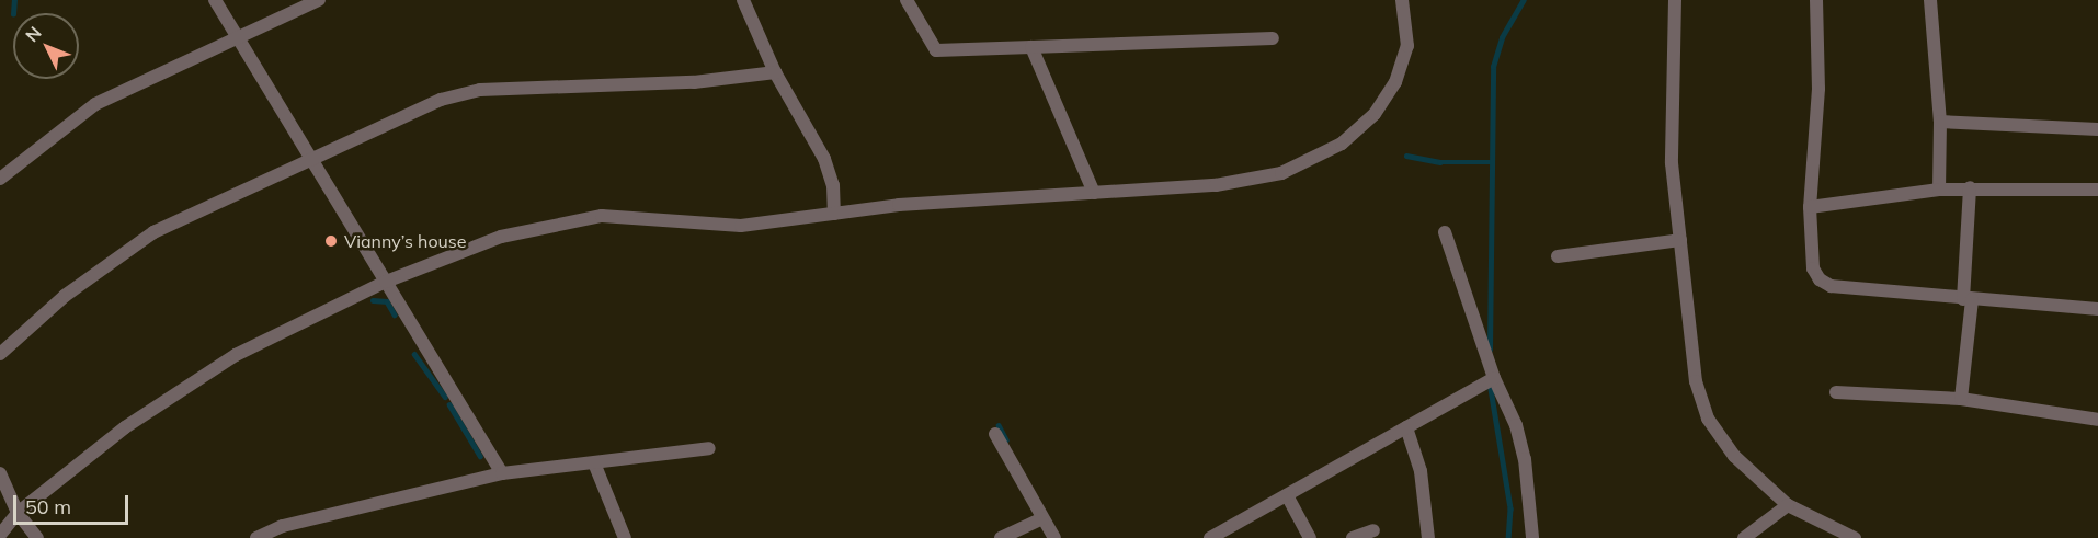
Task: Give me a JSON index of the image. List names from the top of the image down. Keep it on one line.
{"places":["Vianny’s house"],"scale_bar":"50 m","north":"top left"}
